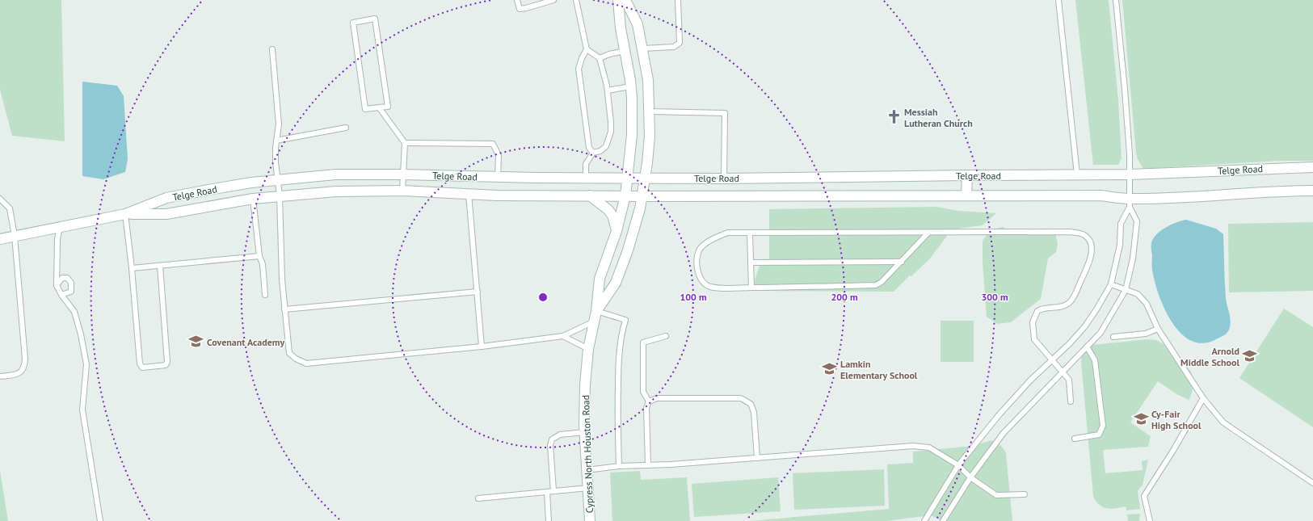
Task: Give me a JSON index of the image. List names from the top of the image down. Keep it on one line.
{"streets":{"main road":["Telge Road","Cypress North Houston Road"]},"crossings":[["Telge Road","Cypress North Houston Road"]],"places":{"church":["Messiah Lutheran Church"],"school or university":["Covenant Academy","Arnold Middle School","Lamkin Elementary School","Cy-Fair High School"]},"rings":["100 m","200 m","300 m"]}
